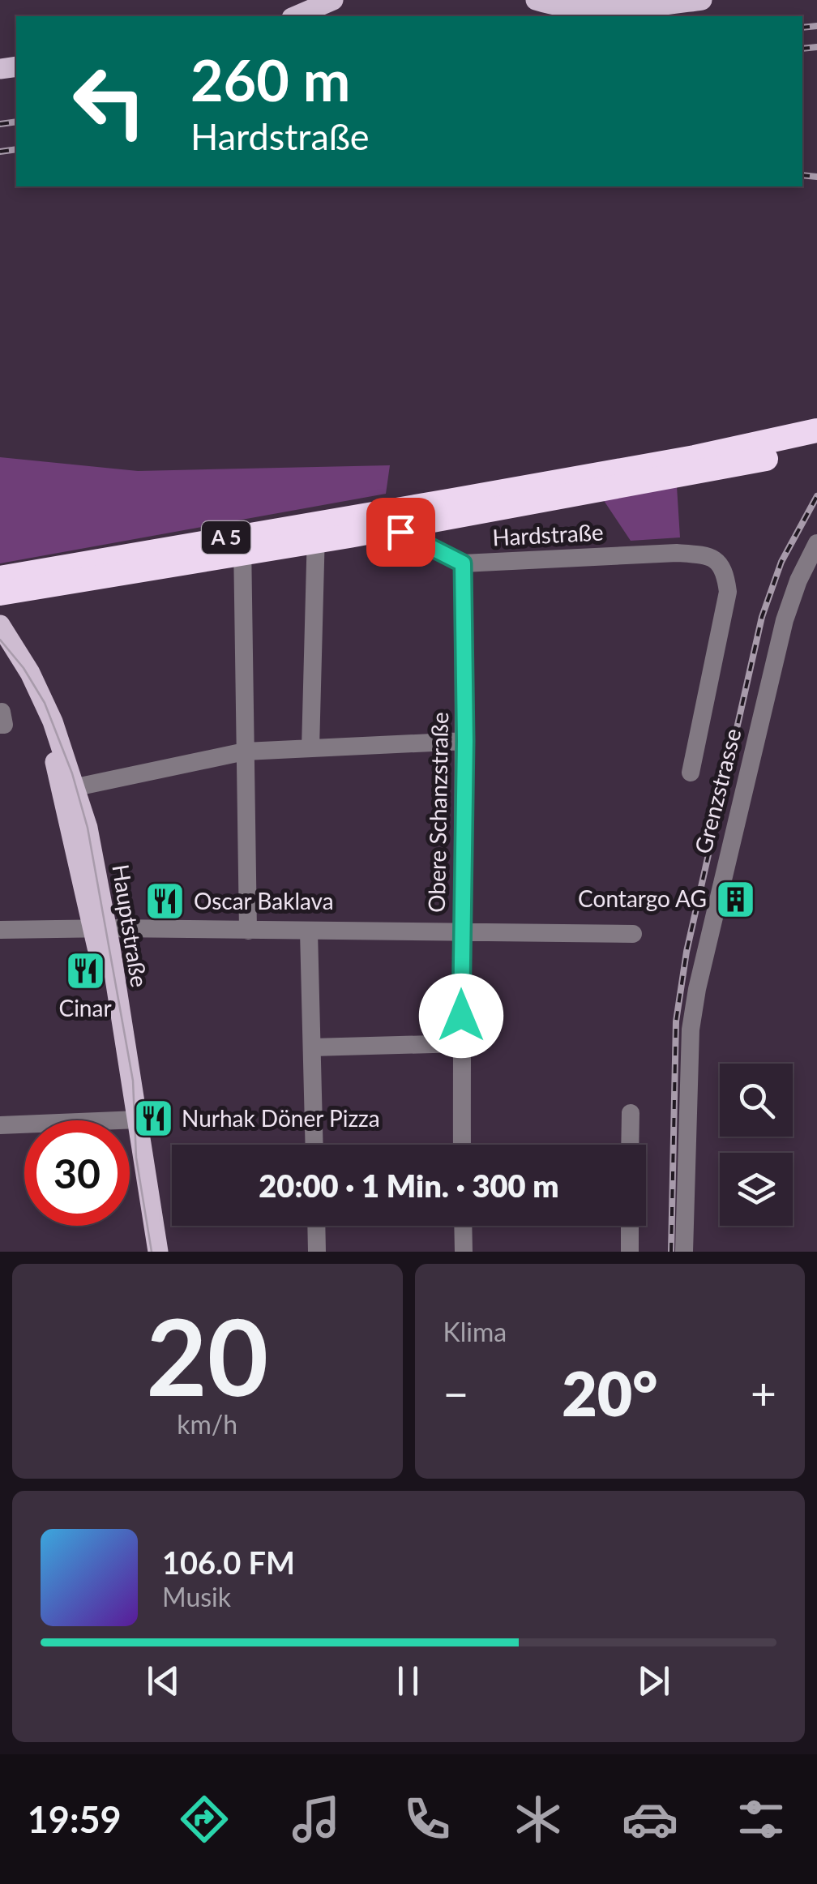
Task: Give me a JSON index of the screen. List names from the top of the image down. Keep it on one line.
{"streets":{"highway":["A 5"],"main road":["Hauptstraße"],"street":["Hardstraße","Grenzstrasse","Obere Schanzstraße"]},"crossings":[["Hardstraße","Obere Schanzstraße"]],"places":{"building":["Contargo AG"],"restaurant":["Oscar Baklava","Cinar","Nurhak Döner Pizza"]},"page":{"turn":["260 m","Hardstraße"],"limit":"30","trip":"20:00 · 1 Min. · 300 m","tile":[["20","km/h"],"Klima"],"heat":["−","20°","+"],"song":["106.0 FM","Musik"],"tabs":"19:59"}}
